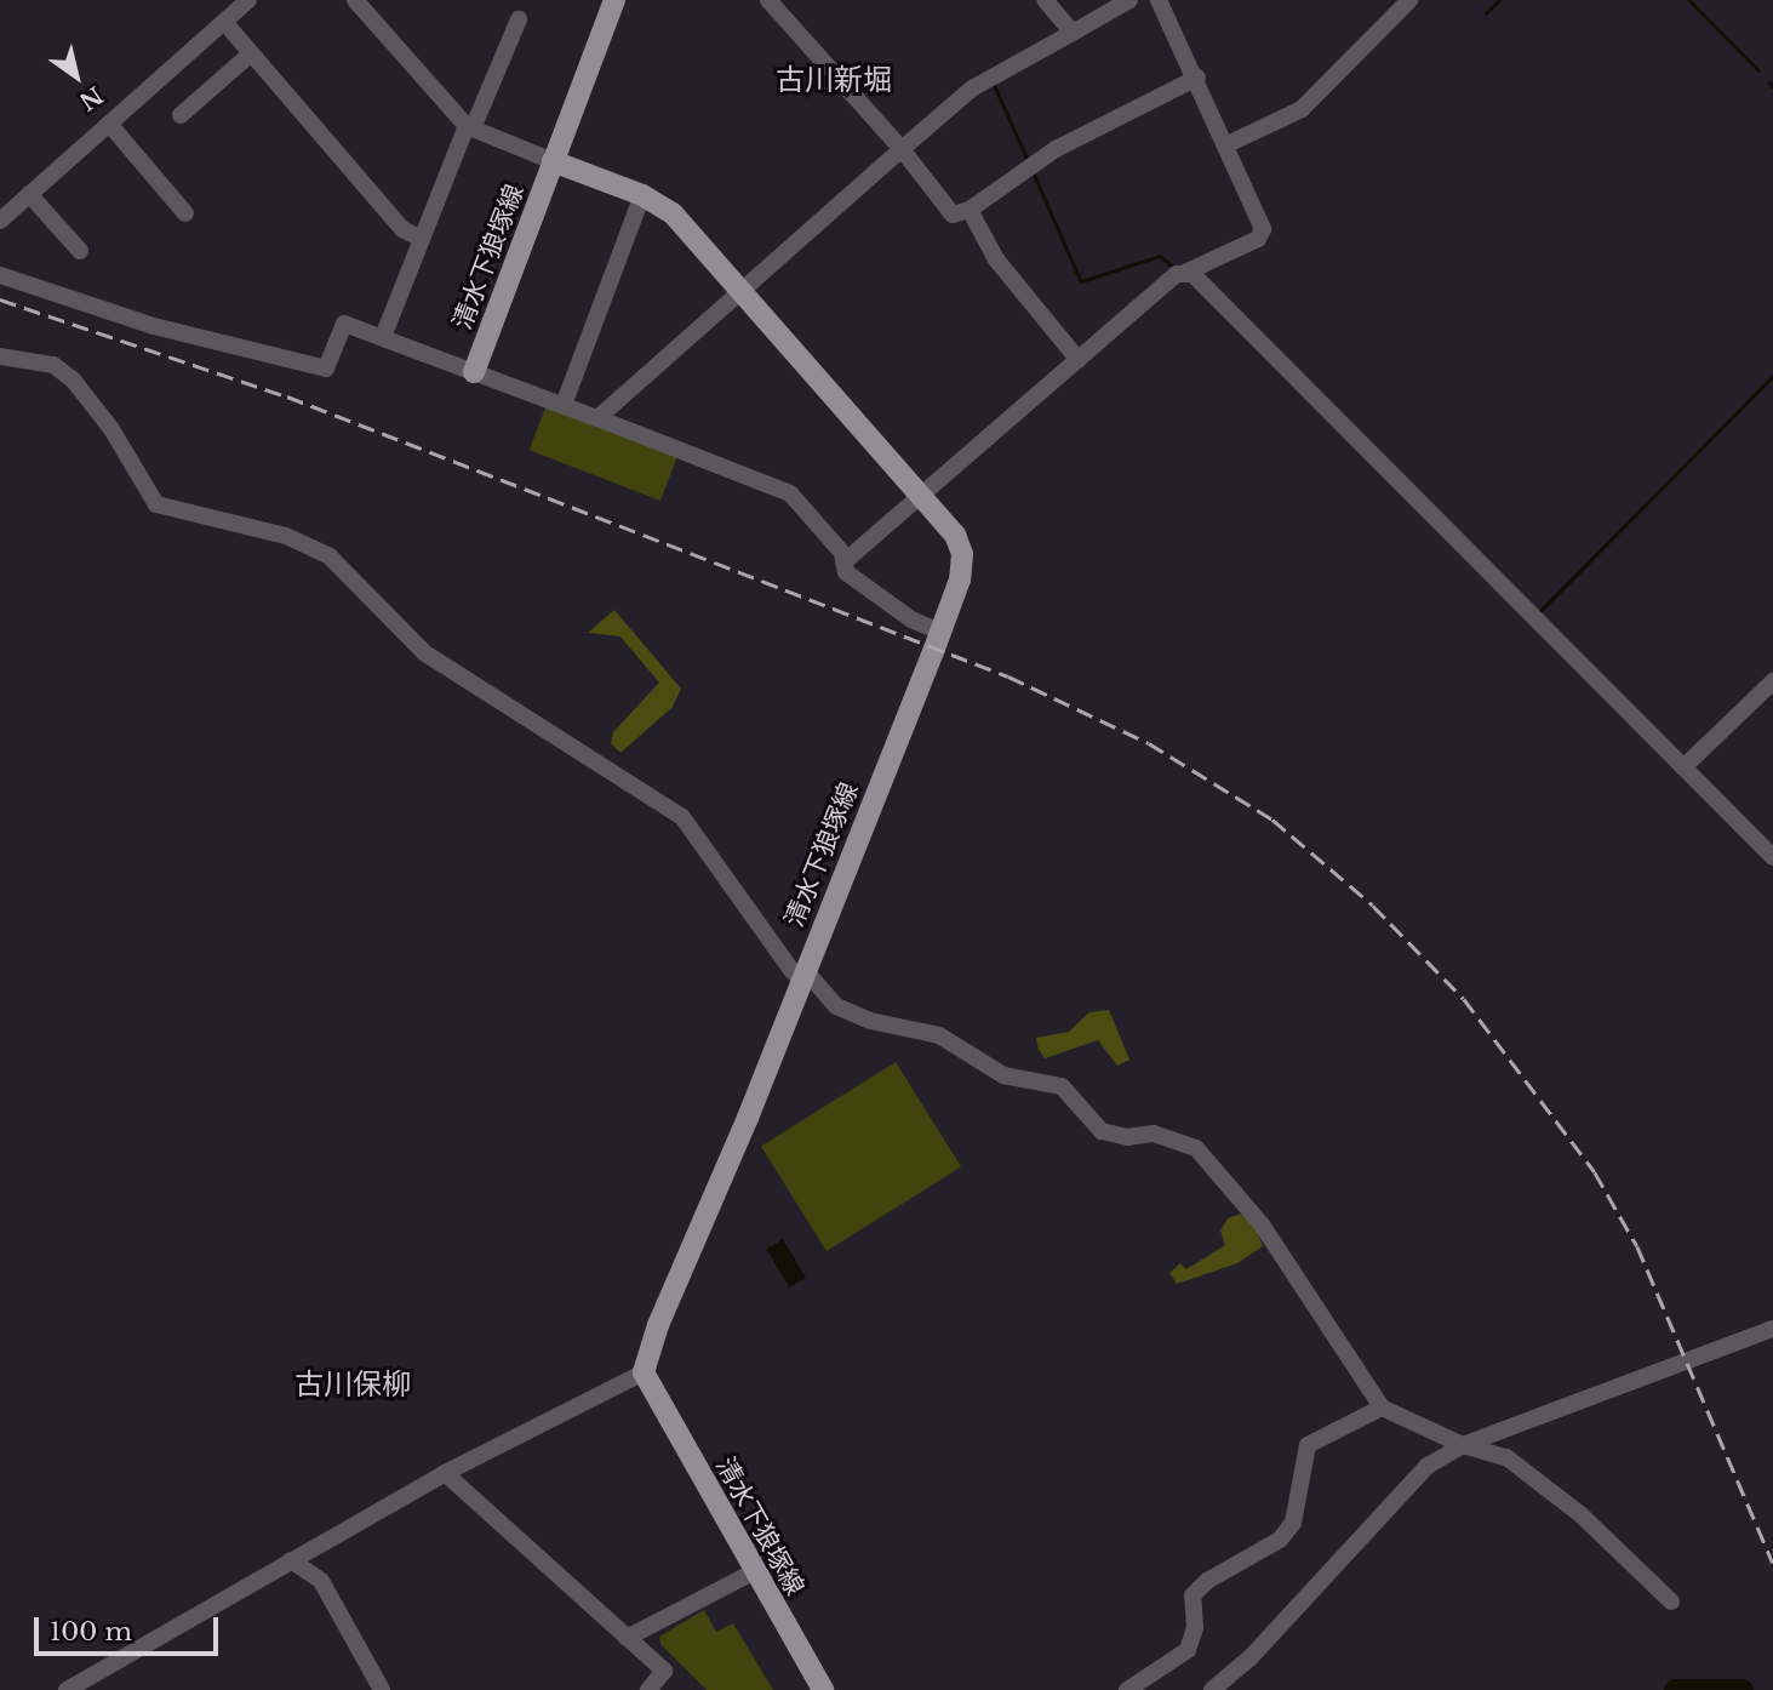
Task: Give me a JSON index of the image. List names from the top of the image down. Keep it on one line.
{"streets":{"main road":["清水下狼塚線"]},"districts":["古川新堀","古川保柳"],"scale_bar":"100 m","north":"bottom right"}
